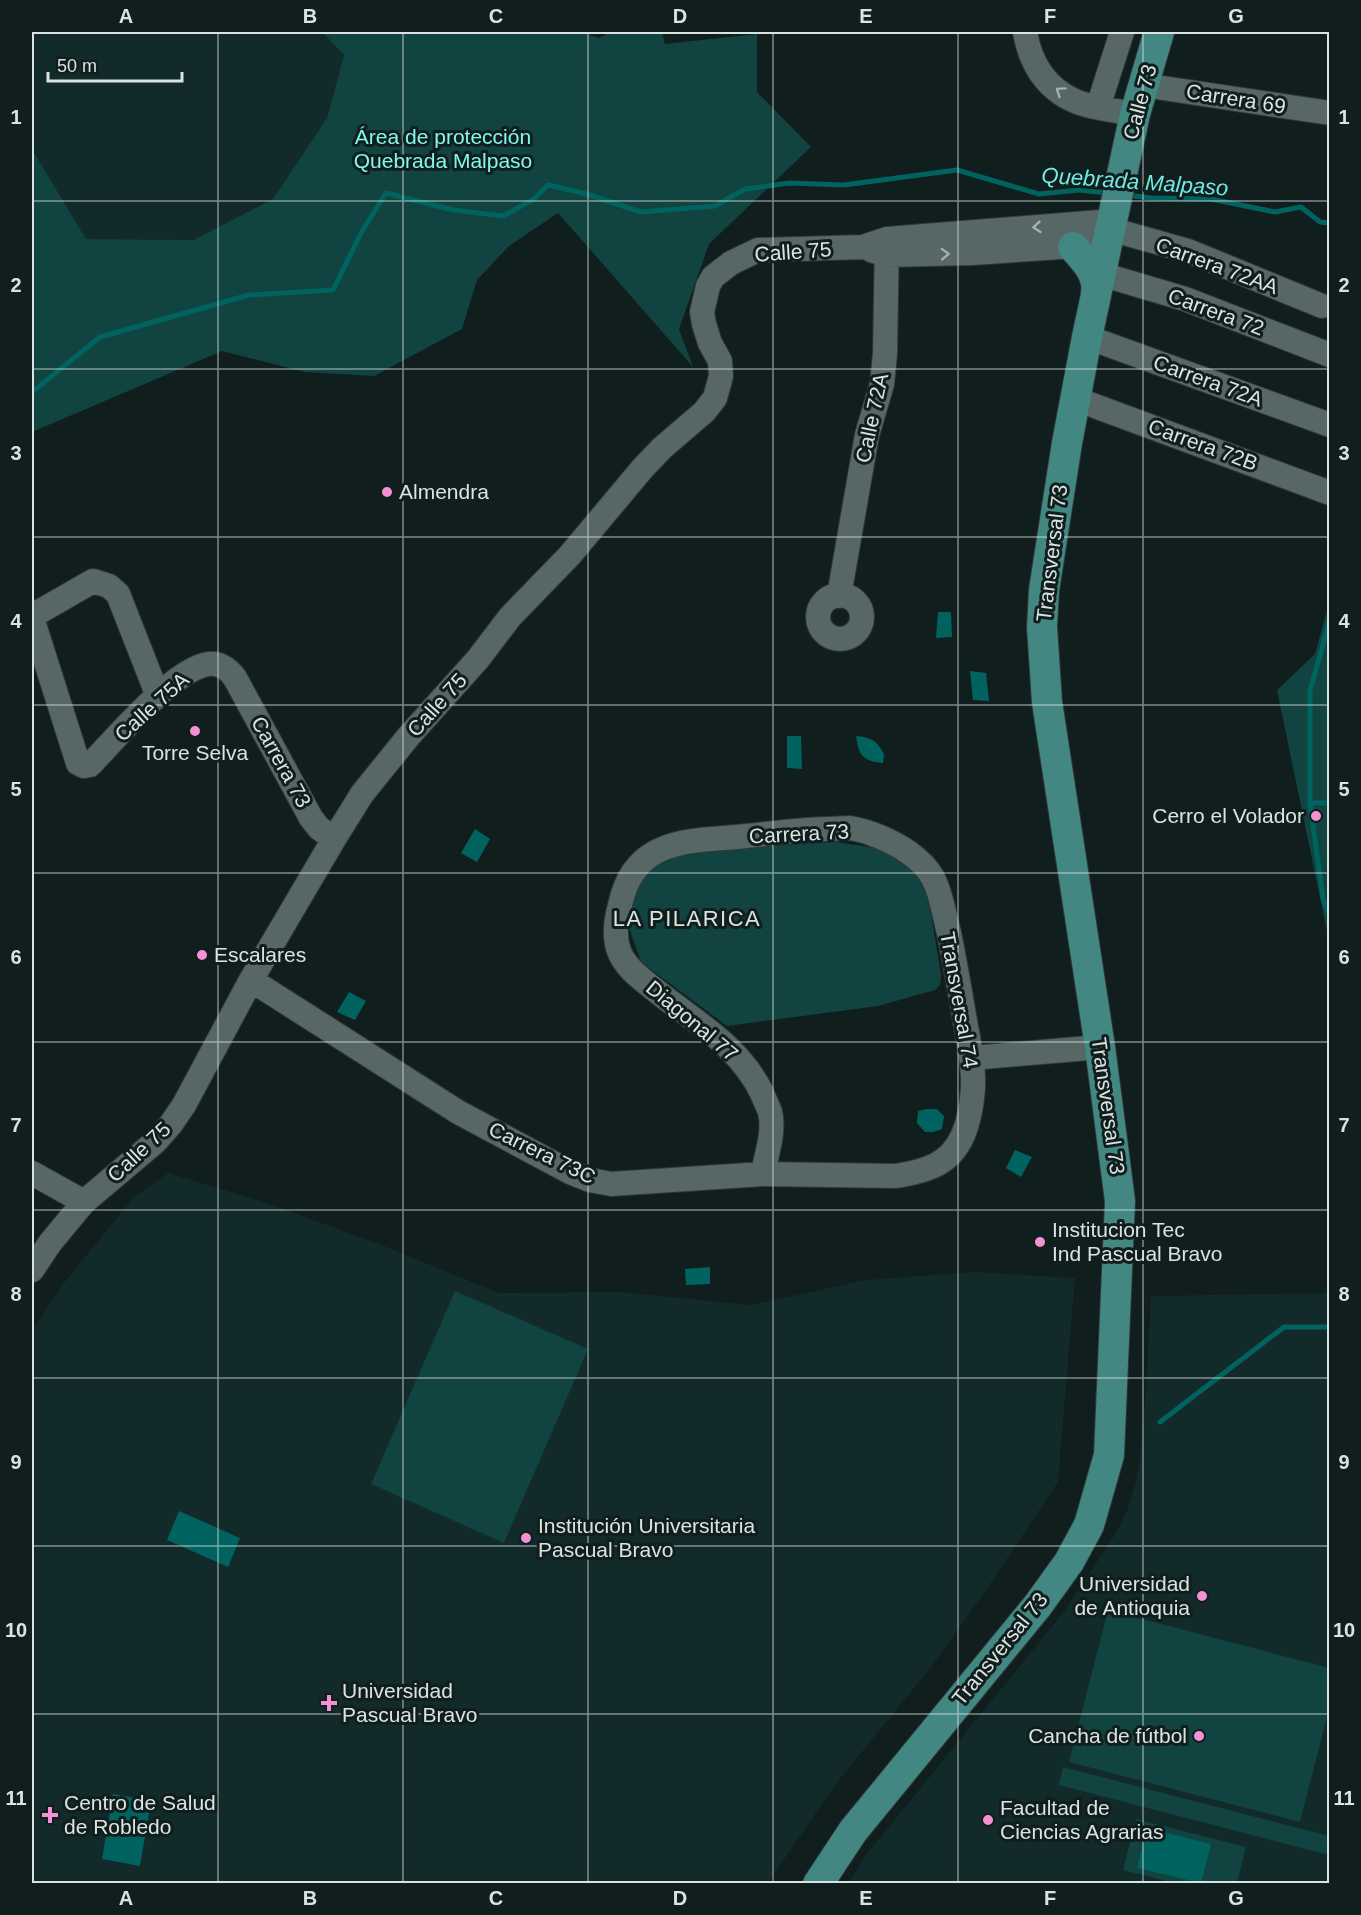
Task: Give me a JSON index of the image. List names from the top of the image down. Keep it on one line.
{"streets":{"main road":["Calle 73","Transversal 73"],"street":["Carrera 69","Calle 75","Carrera 72AA","Carrera 72","Carrera 72A","Calle 72A","Carrera 72B","Calle 75A","Carrera 73","Transversal 74","Diagonal 77","Carrera 73C"]},"crossings":[["Carrera 69","Calle 73"],["Calle 73","Calle 75"],["Calle 73","Carrera 72AA"],["Calle 73","Transversal 73"],["Calle 75","Carrera 72AA"],["Calle 75","Calle 72A"],["Calle 75","Transversal 73"],["Calle 75","Carrera 73"],["Calle 75","Carrera 73C"],["Carrera 72AA","Transversal 73"],["Carrera 72","Transversal 73"],["Carrera 72A","Transversal 73"],["Carrera 72B","Transversal 73"],["Calle 75A","Carrera 73"],["Carrera 73","Transversal 74"],["Carrera 73","Diagonal 77"],["Transversal 74","Carrera 73C"],["Diagonal 77","Carrera 73C"]],"districts":["LA PILARICA"],"water":["Quebrada Malpaso"],"parks":["Área de protección Quebrada Malpaso"],"places":{"other":["Almendra","Torre Selva","Cerro el Volador","Escalares","Institucion Tec Ind Pascual Bravo","Institución Universitaria Pascual Bravo","Universidad de Antioquia","Cancha de fútbol","Facultad de Ciencias Agrarias"],"health":["Universidad Pascual Bravo","Centro de Salud de Robledo"]},"scale_bar":"50 m","grid":{"columns":["A","B","C","D","E","F","G"],"rows":["1","2","3","4","5","6","7","8","9","10","11"]}}
